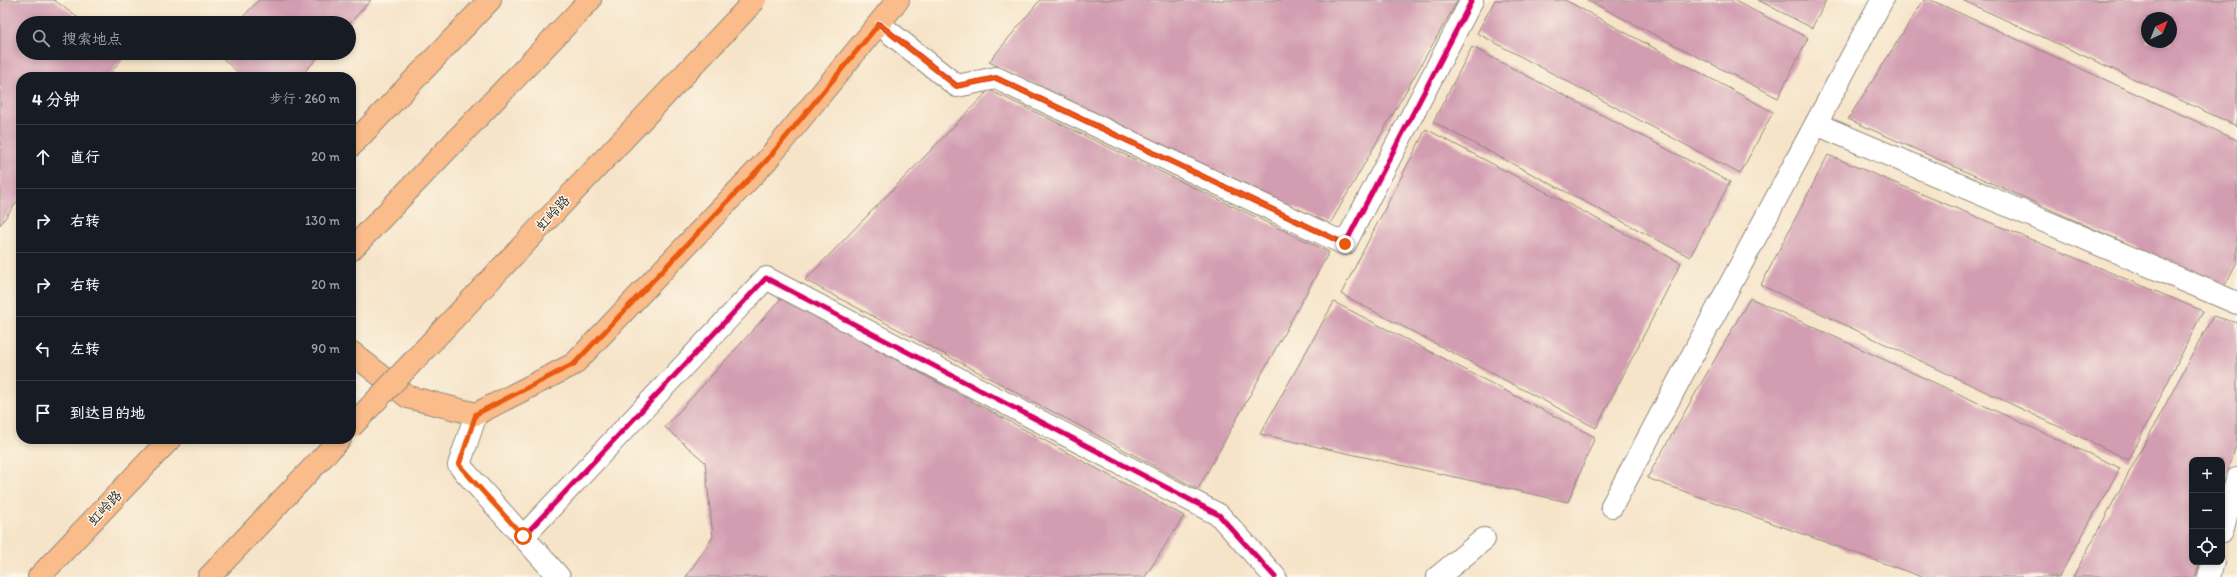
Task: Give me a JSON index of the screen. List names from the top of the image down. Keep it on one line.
{"streets":{"main road":["虹岭路"]},"north":"top right","page":{"search":"搜索地点","heading":["4 分钟","步行 · 260 m"],"list":[["直行","20 m"],["右转","130 m"],["右转","20 m"],["左转","90 m"],"到达目的地"],"map_buttons":["+","−"]}}
